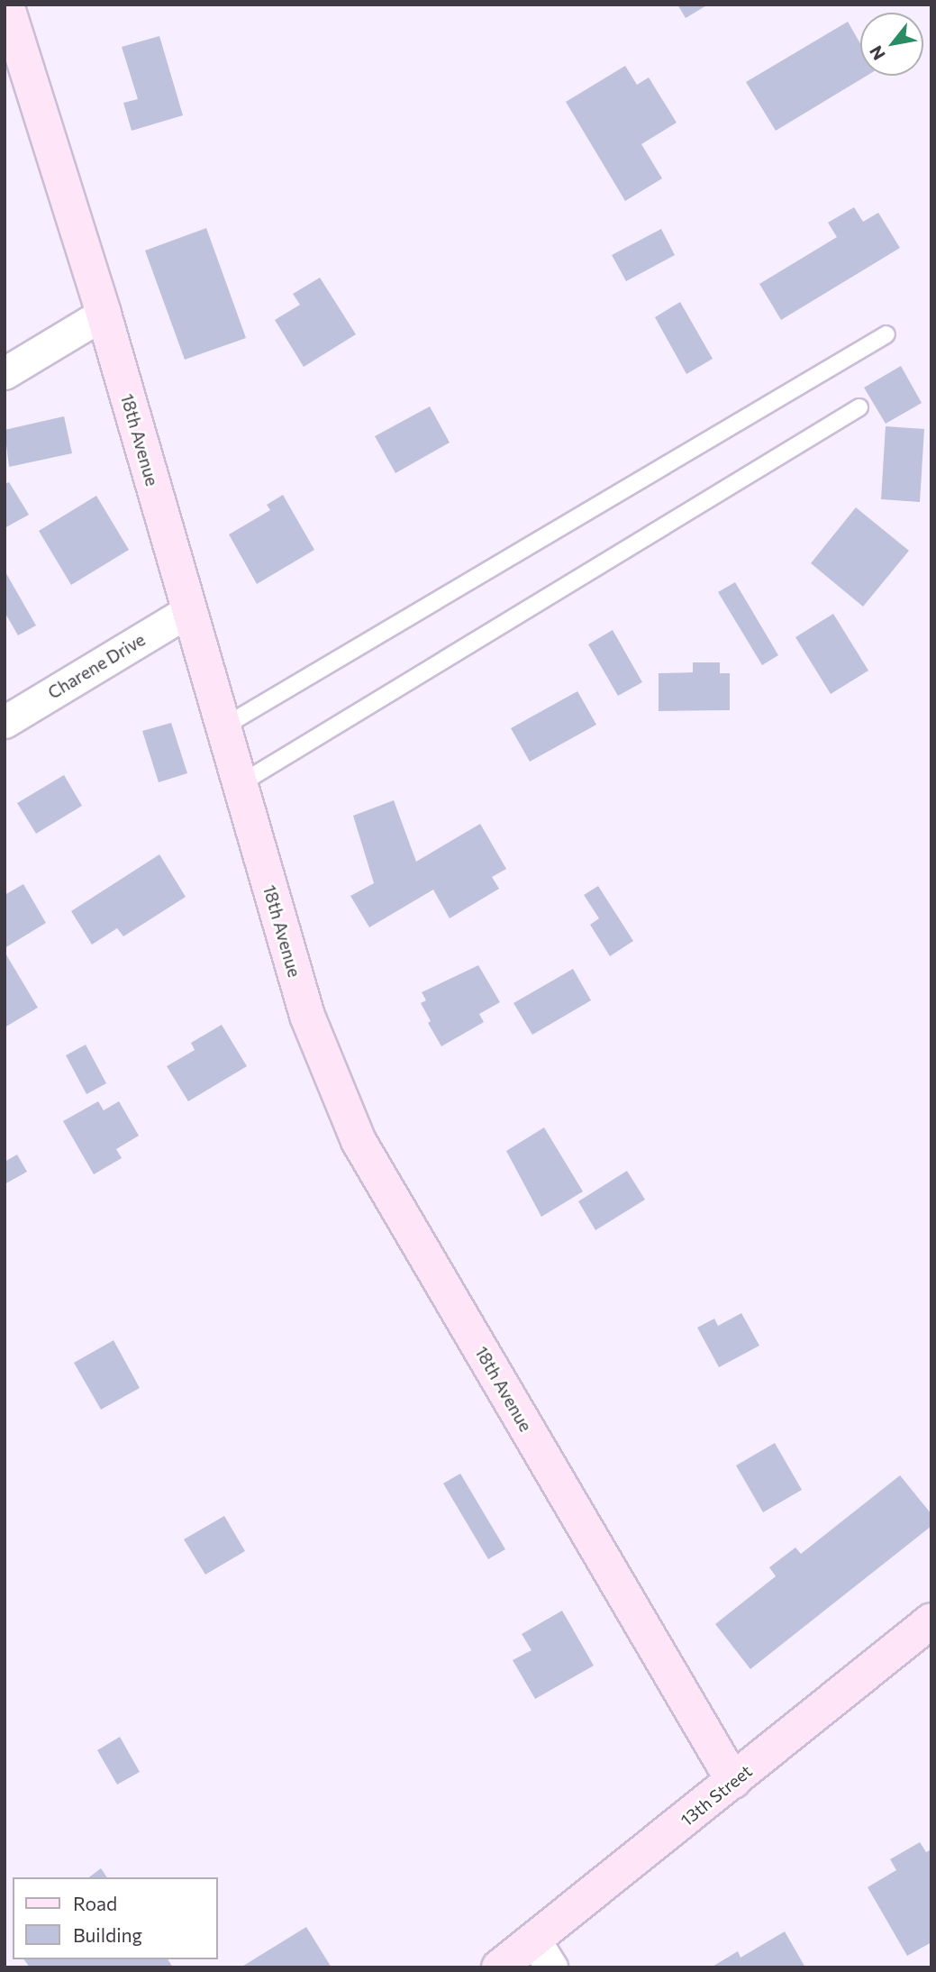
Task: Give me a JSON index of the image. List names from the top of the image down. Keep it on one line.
{"streets":{"street":["18th Avenue","Charene Drive","13th Street"]},"crossings":[["18th Avenue","Charene Drive"],["18th Avenue","13th Street"]],"legend":["Road","Building"],"north":"bottom left"}
